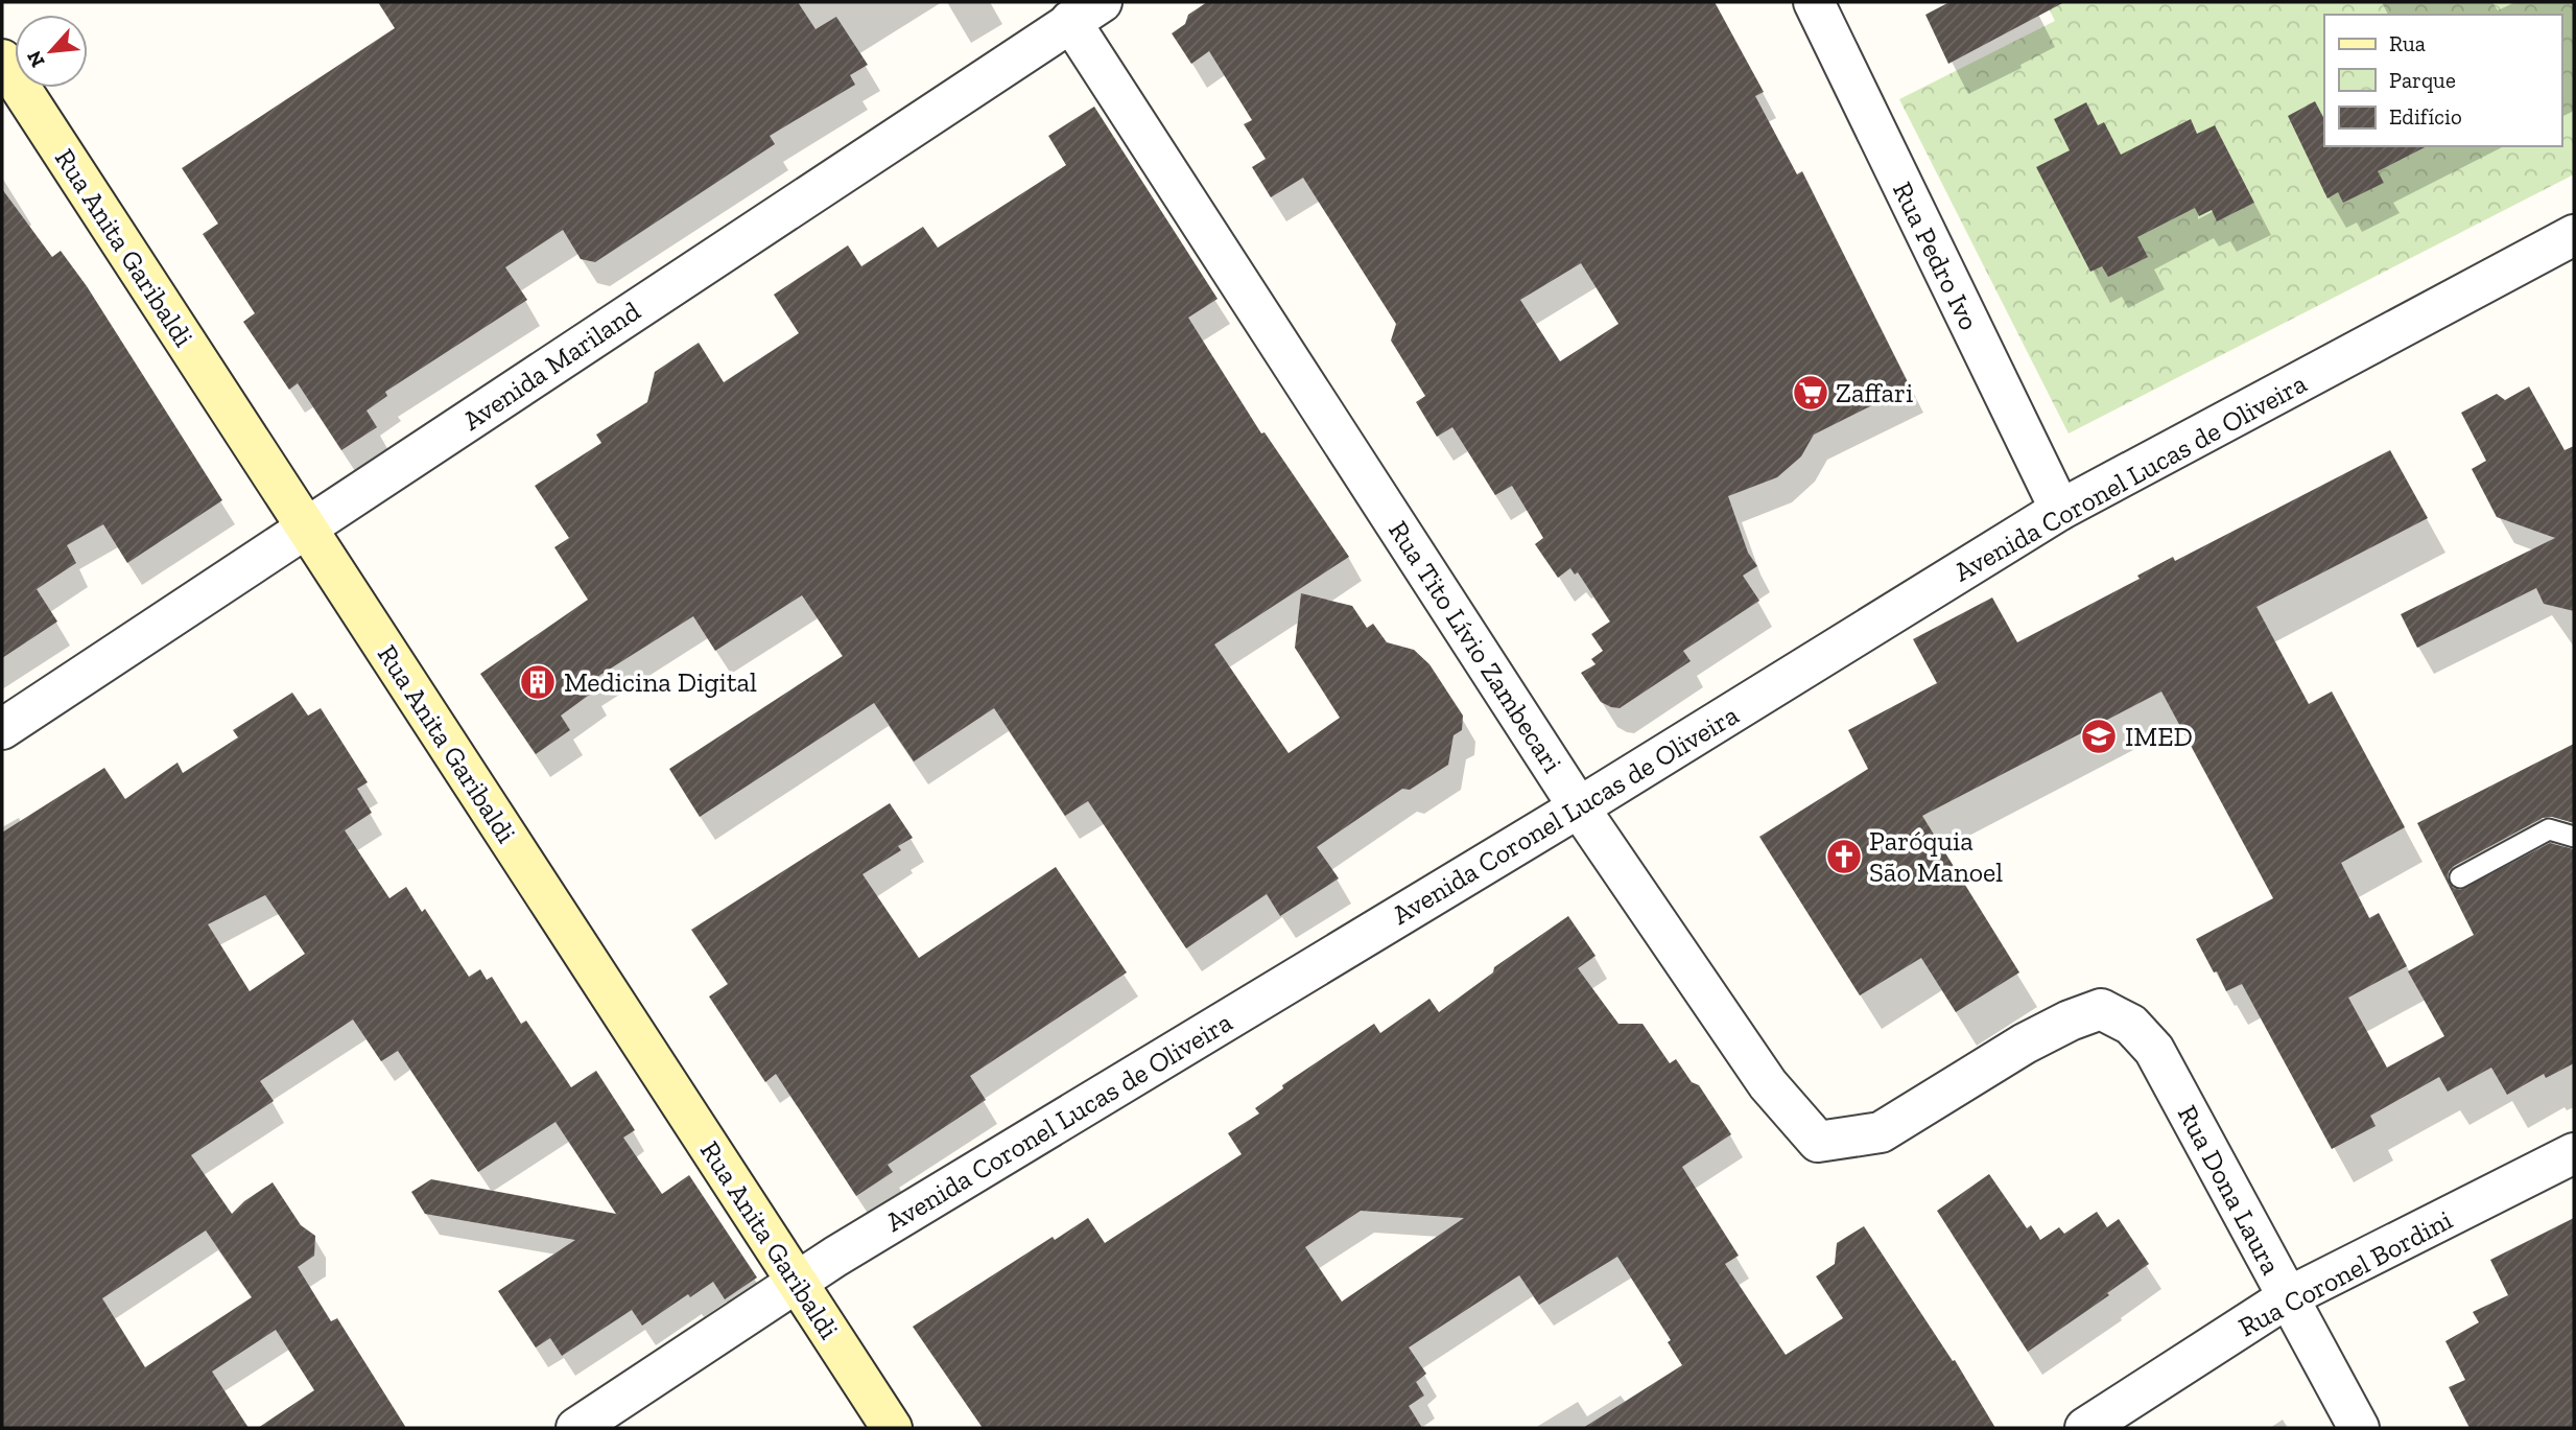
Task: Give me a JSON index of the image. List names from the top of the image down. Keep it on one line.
{"streets":{"main road":["Rua Anita Garibaldi"],"street":["Rua Pedro Ivo","Avenida Mariland","Avenida Coronel Lucas de Oliveira","Rua Tito Lívio Zambecari","Rua Dona Laura","Rua Coronel Bordini"]},"crossings":[["Rua Anita Garibaldi","Avenida Mariland"],["Rua Anita Garibaldi","Avenida Coronel Lucas de Oliveira"],["Rua Pedro Ivo","Avenida Coronel Lucas de Oliveira"],["Avenida Mariland","Rua Tito Lívio Zambecari"],["Avenida Coronel Lucas de Oliveira","Rua Tito Lívio Zambecari"],["Rua Tito Lívio Zambecari","Rua Dona Laura"],["Rua Dona Laura","Rua Coronel Bordini"]],"places":{"supermarket":["Zaffari"],"building":["Medicina Digital"],"school or university":["IMED"],"church":["Paróquia São Manoel"]},"legend":["Rua","Parque","Edifício"],"north":"bottom left"}
